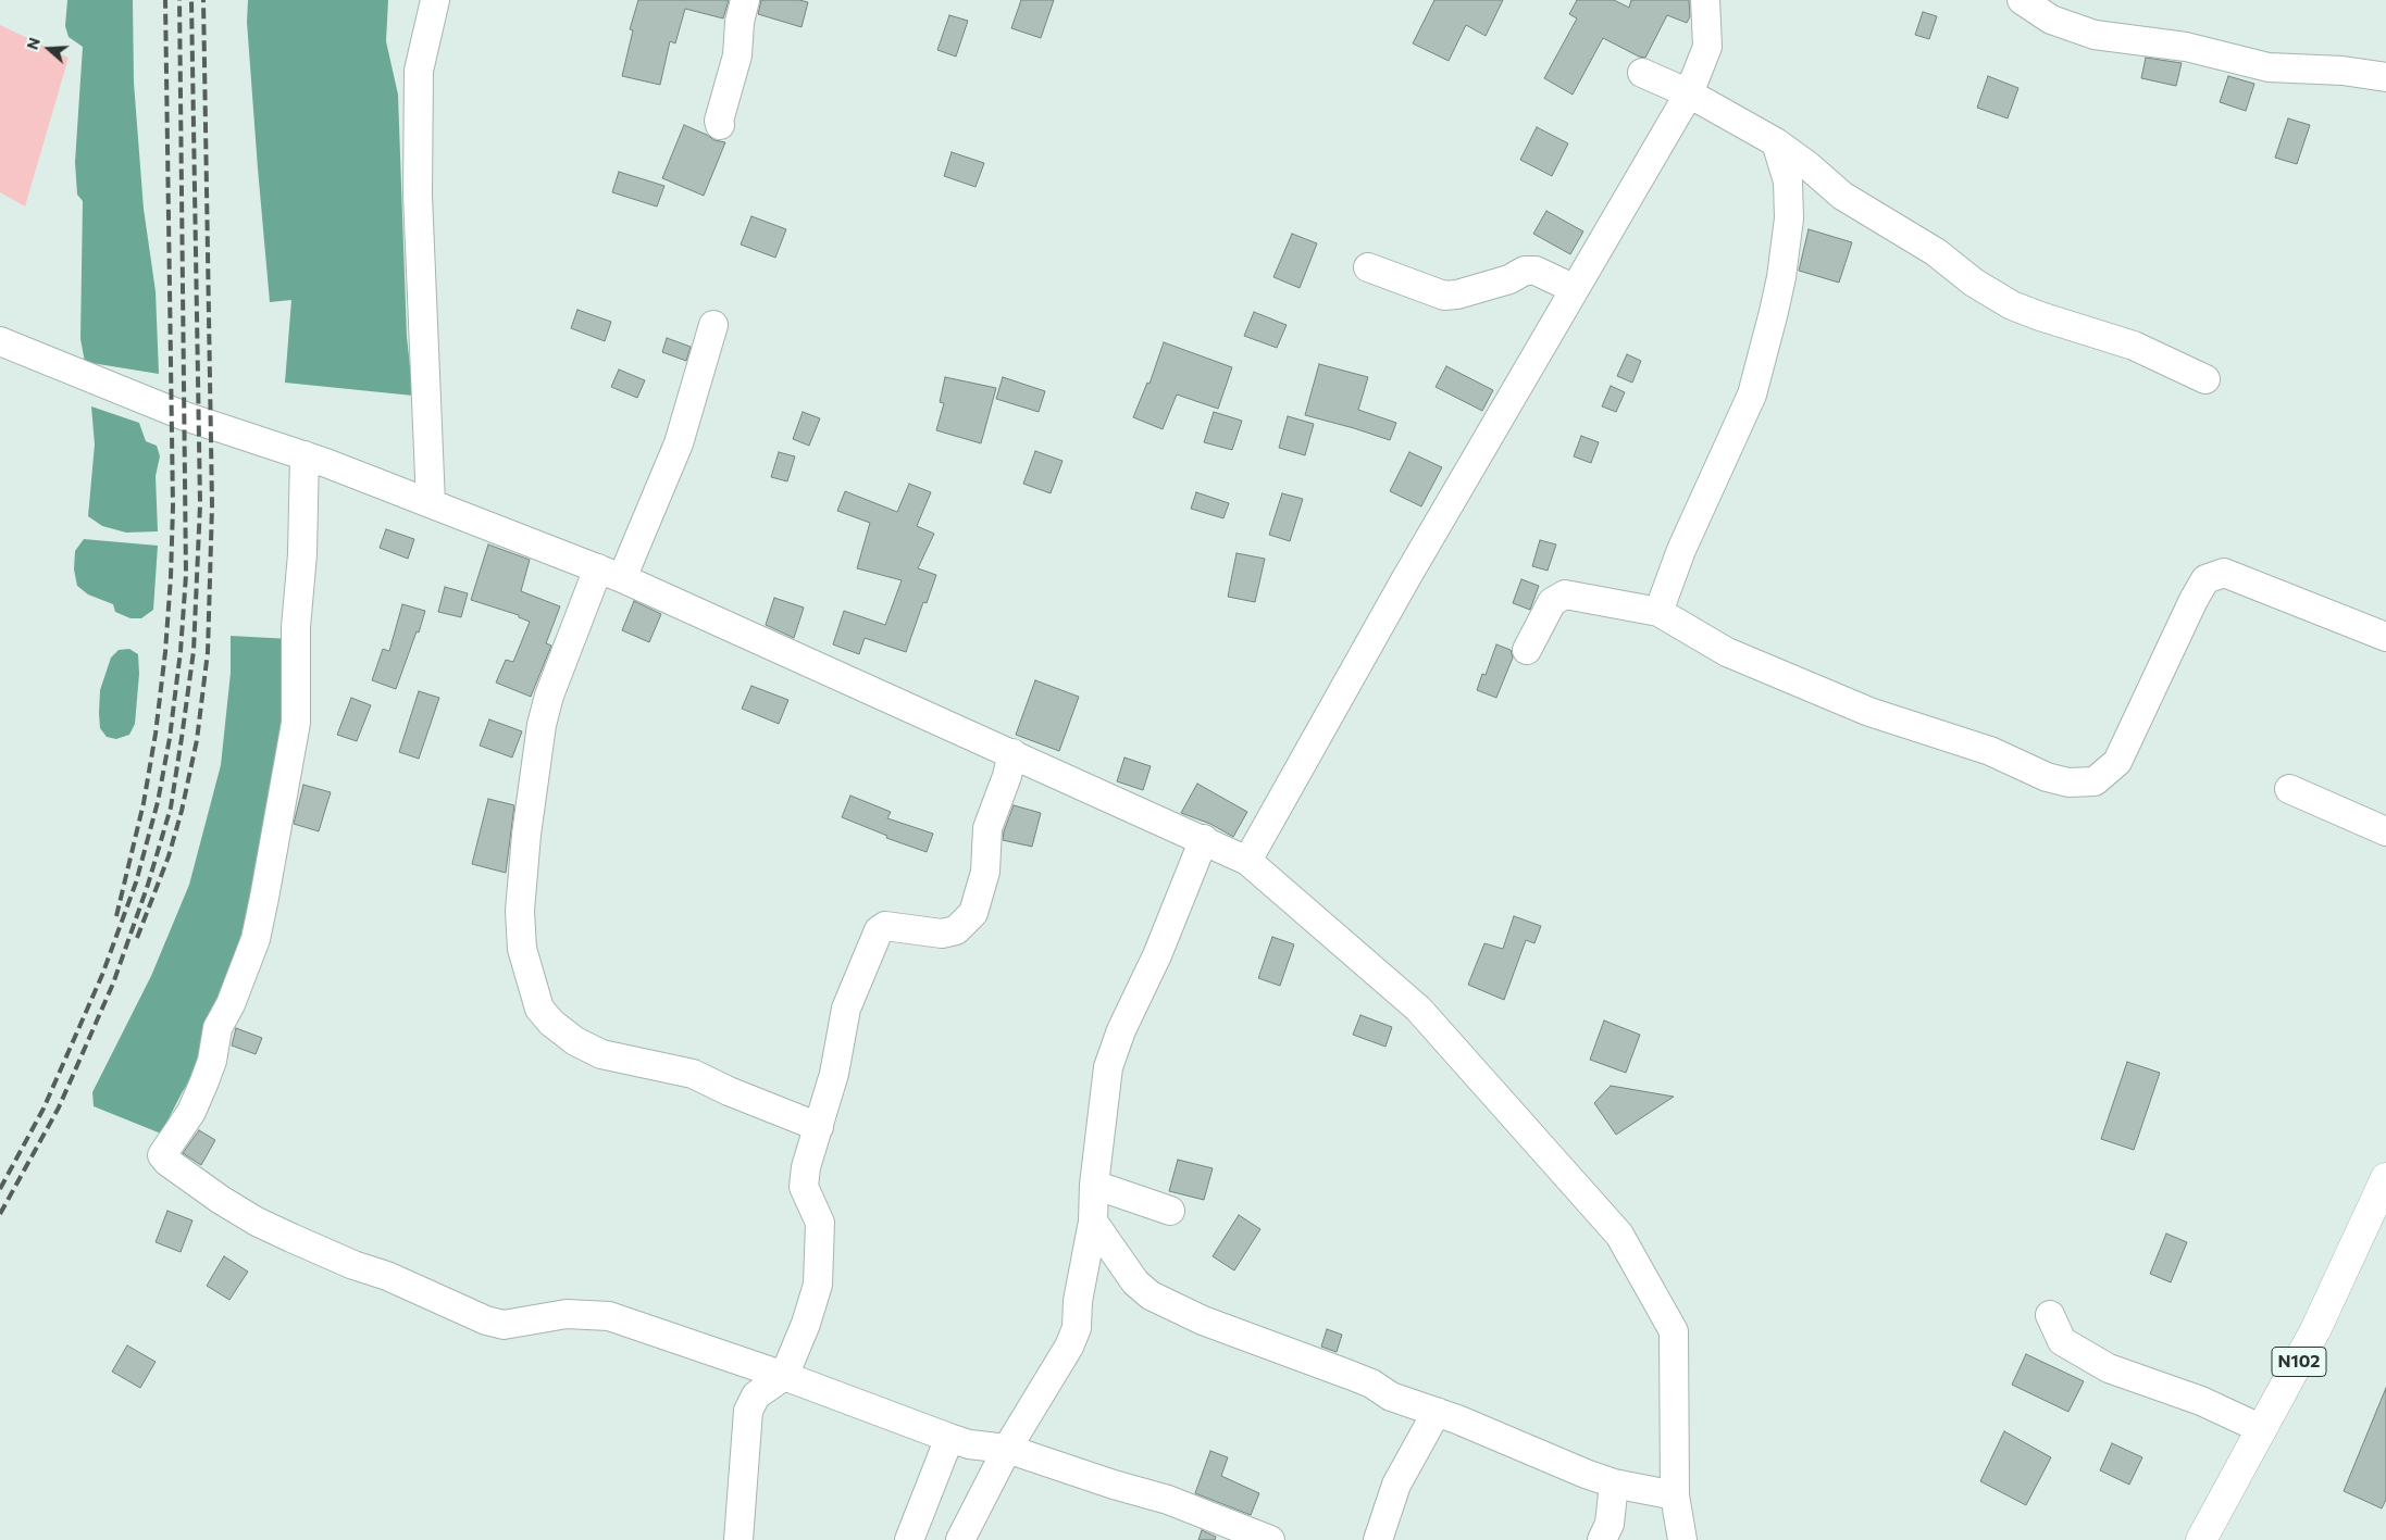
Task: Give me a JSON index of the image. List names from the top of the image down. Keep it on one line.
{"streets":{"highway":["N102"]},"north":"left"}
